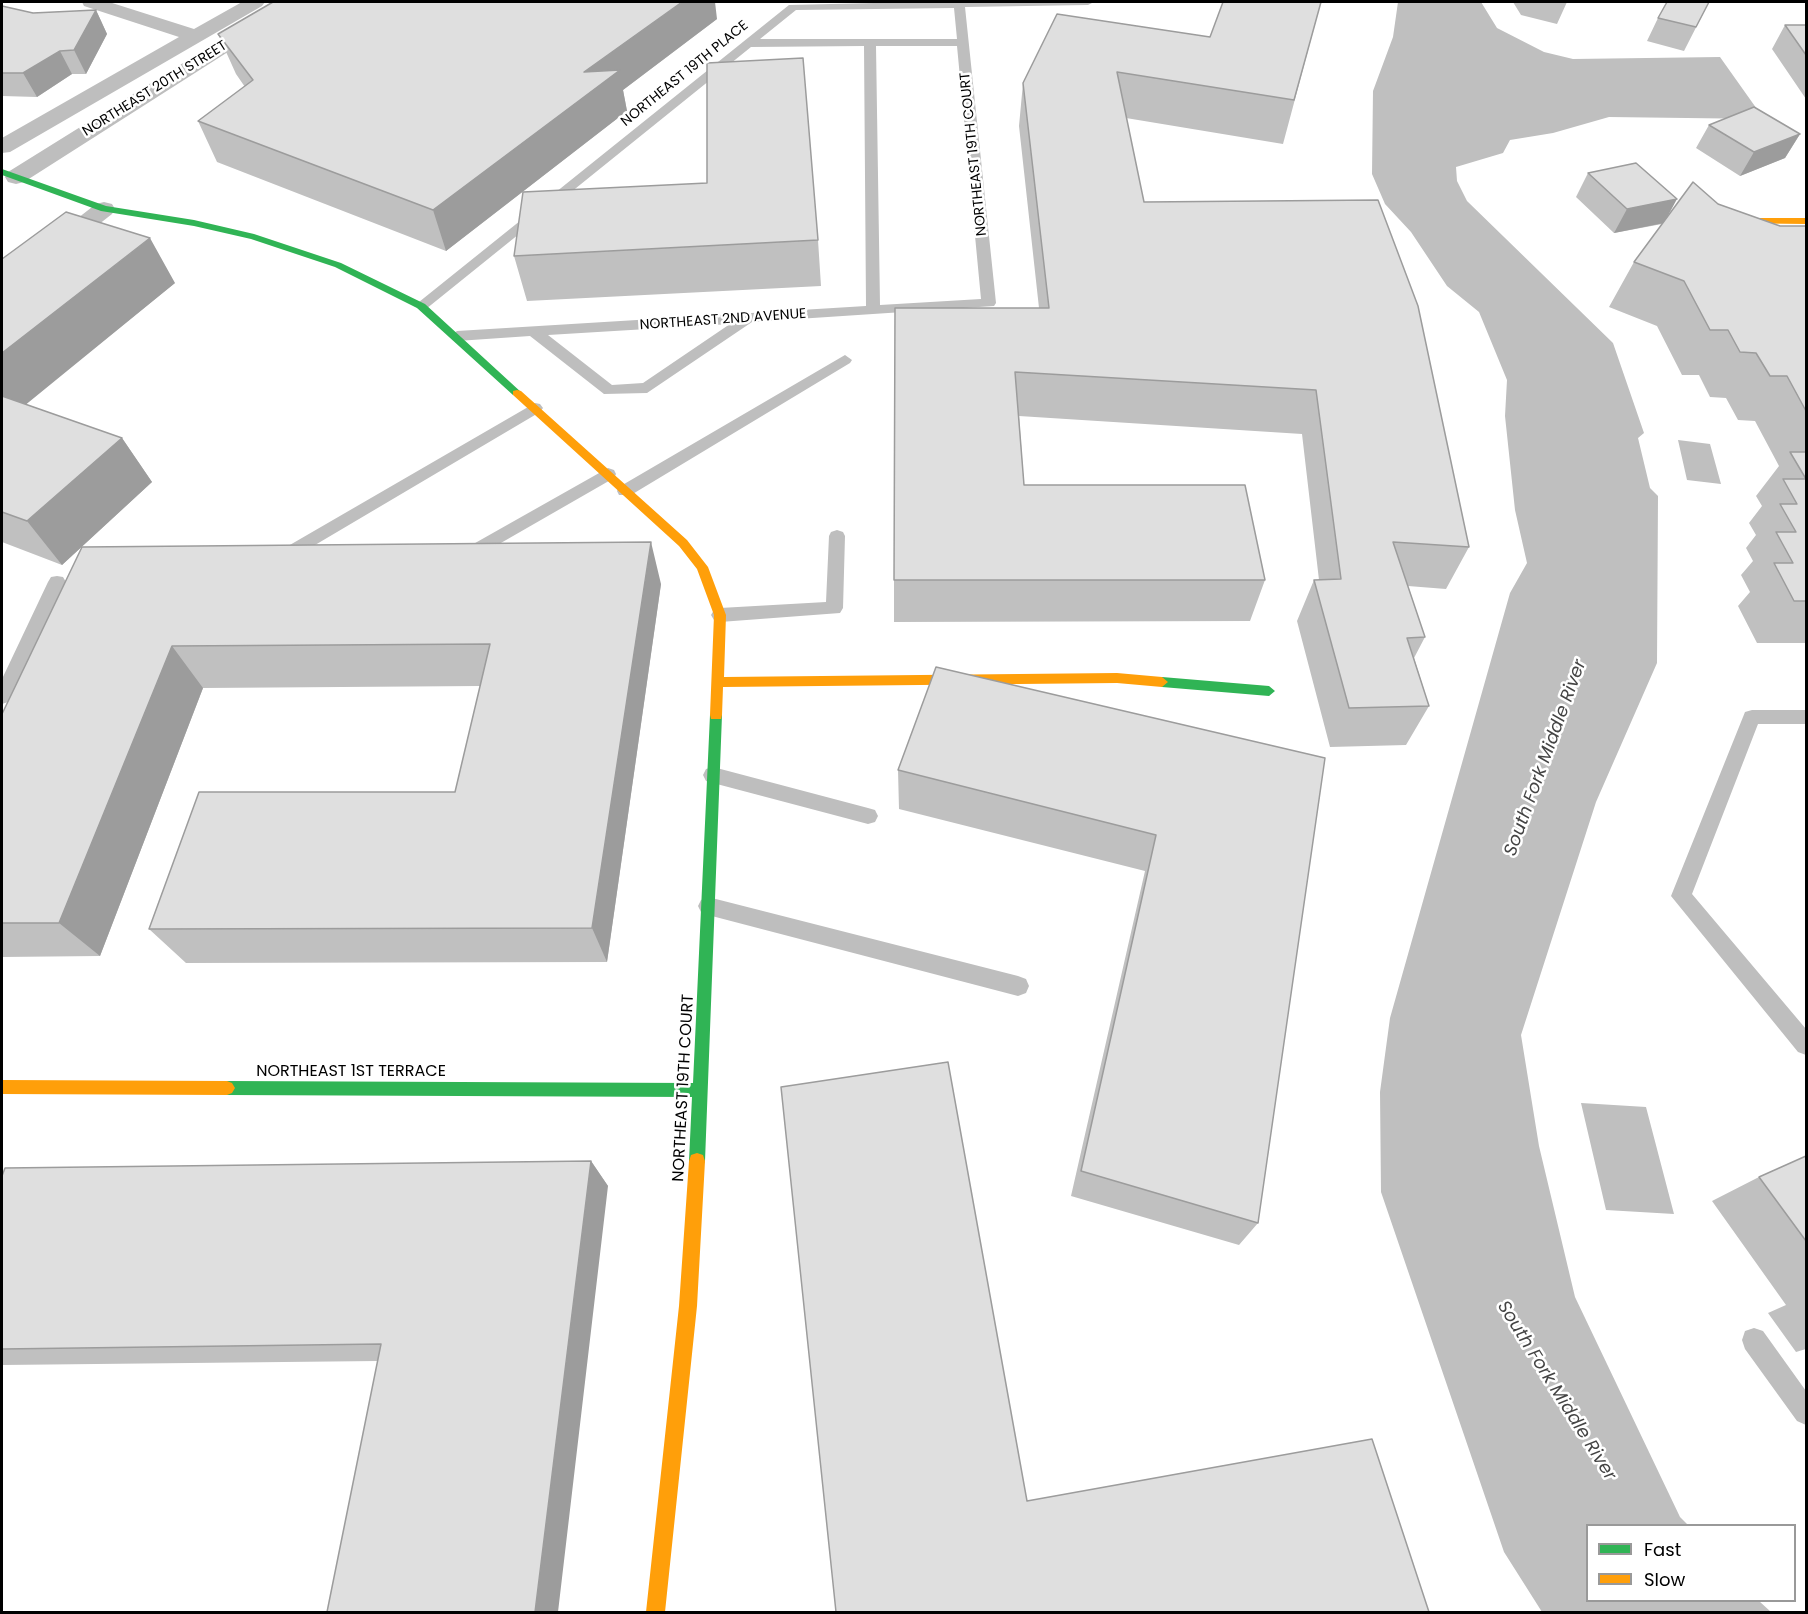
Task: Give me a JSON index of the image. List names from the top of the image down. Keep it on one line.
{"streets":{"street":["NORTHEAST 20TH STREET","NORTHEAST 19TH COURT","NORTHEAST 1ST TERRACE"],"lane":["NORTHEAST 19TH PLACE","NORTHEAST 2ND AVENUE"]},"crossings":[["NORTHEAST 19TH PLACE","NORTHEAST 19TH COURT"],["NORTHEAST 19TH COURT","NORTHEAST 2ND AVENUE"],["NORTHEAST 19TH COURT","NORTHEAST 1ST TERRACE"]],"water":["South Fork Middle River"],"legend":["Fast","Slow"]}
